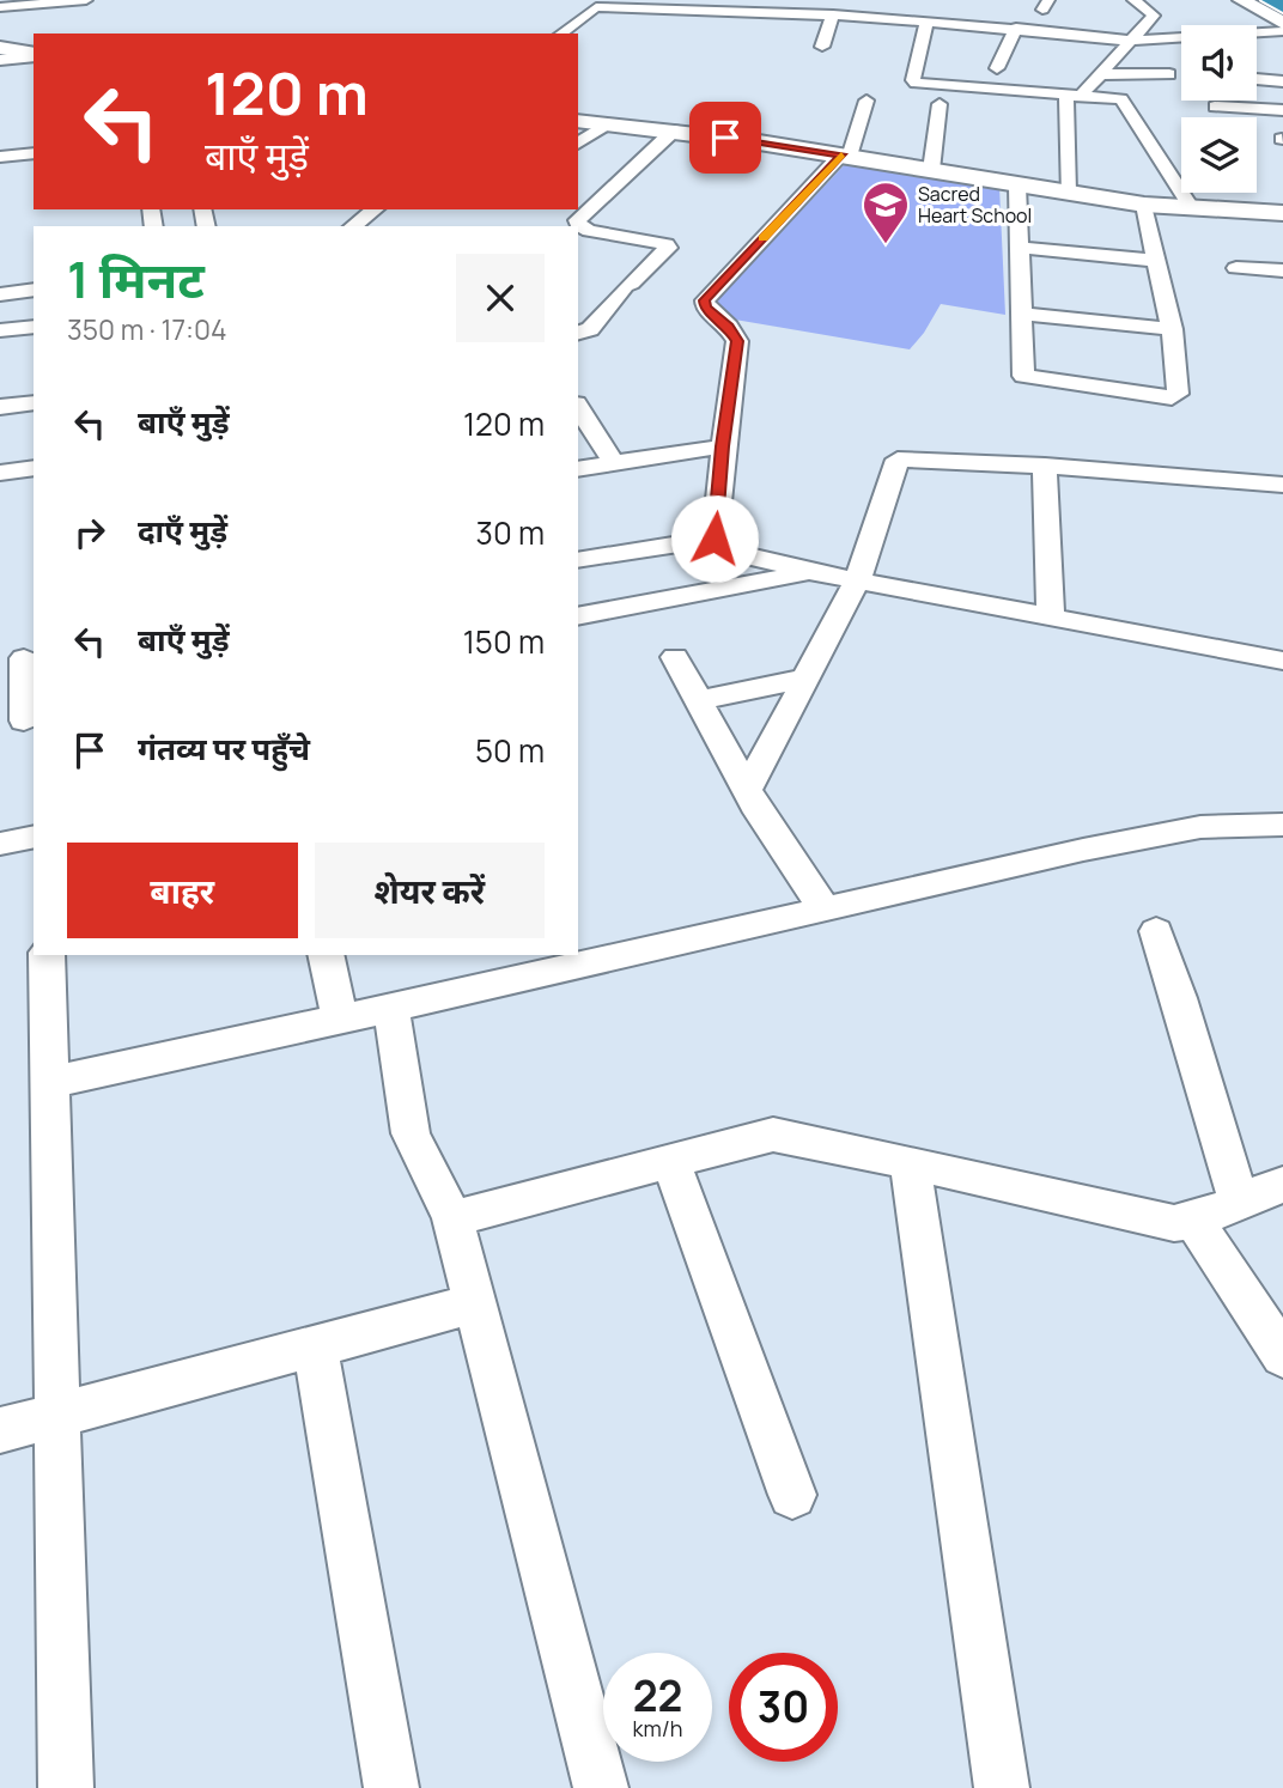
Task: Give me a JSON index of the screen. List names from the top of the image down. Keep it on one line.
{"places":{"school or university":["Sacred Heart School"]},"page":{"turn":["120 m","बाएँ मुड़ें"],"heading":["1 मिनट","350 m · 17:04"],"list":[{"name":"बाएँ मुड़ें","value":"120 m"},{"name":"दाएँ मुड़ें","value":"30 m"},{"name":"बाएँ मुड़ें","value":"150 m"},{"name":"गंतव्य पर पहुँचे","value":"50 m"}],"buttons":["बाहर","शेयर करें"],"speed":"22 km/h","limit":"30"}}
